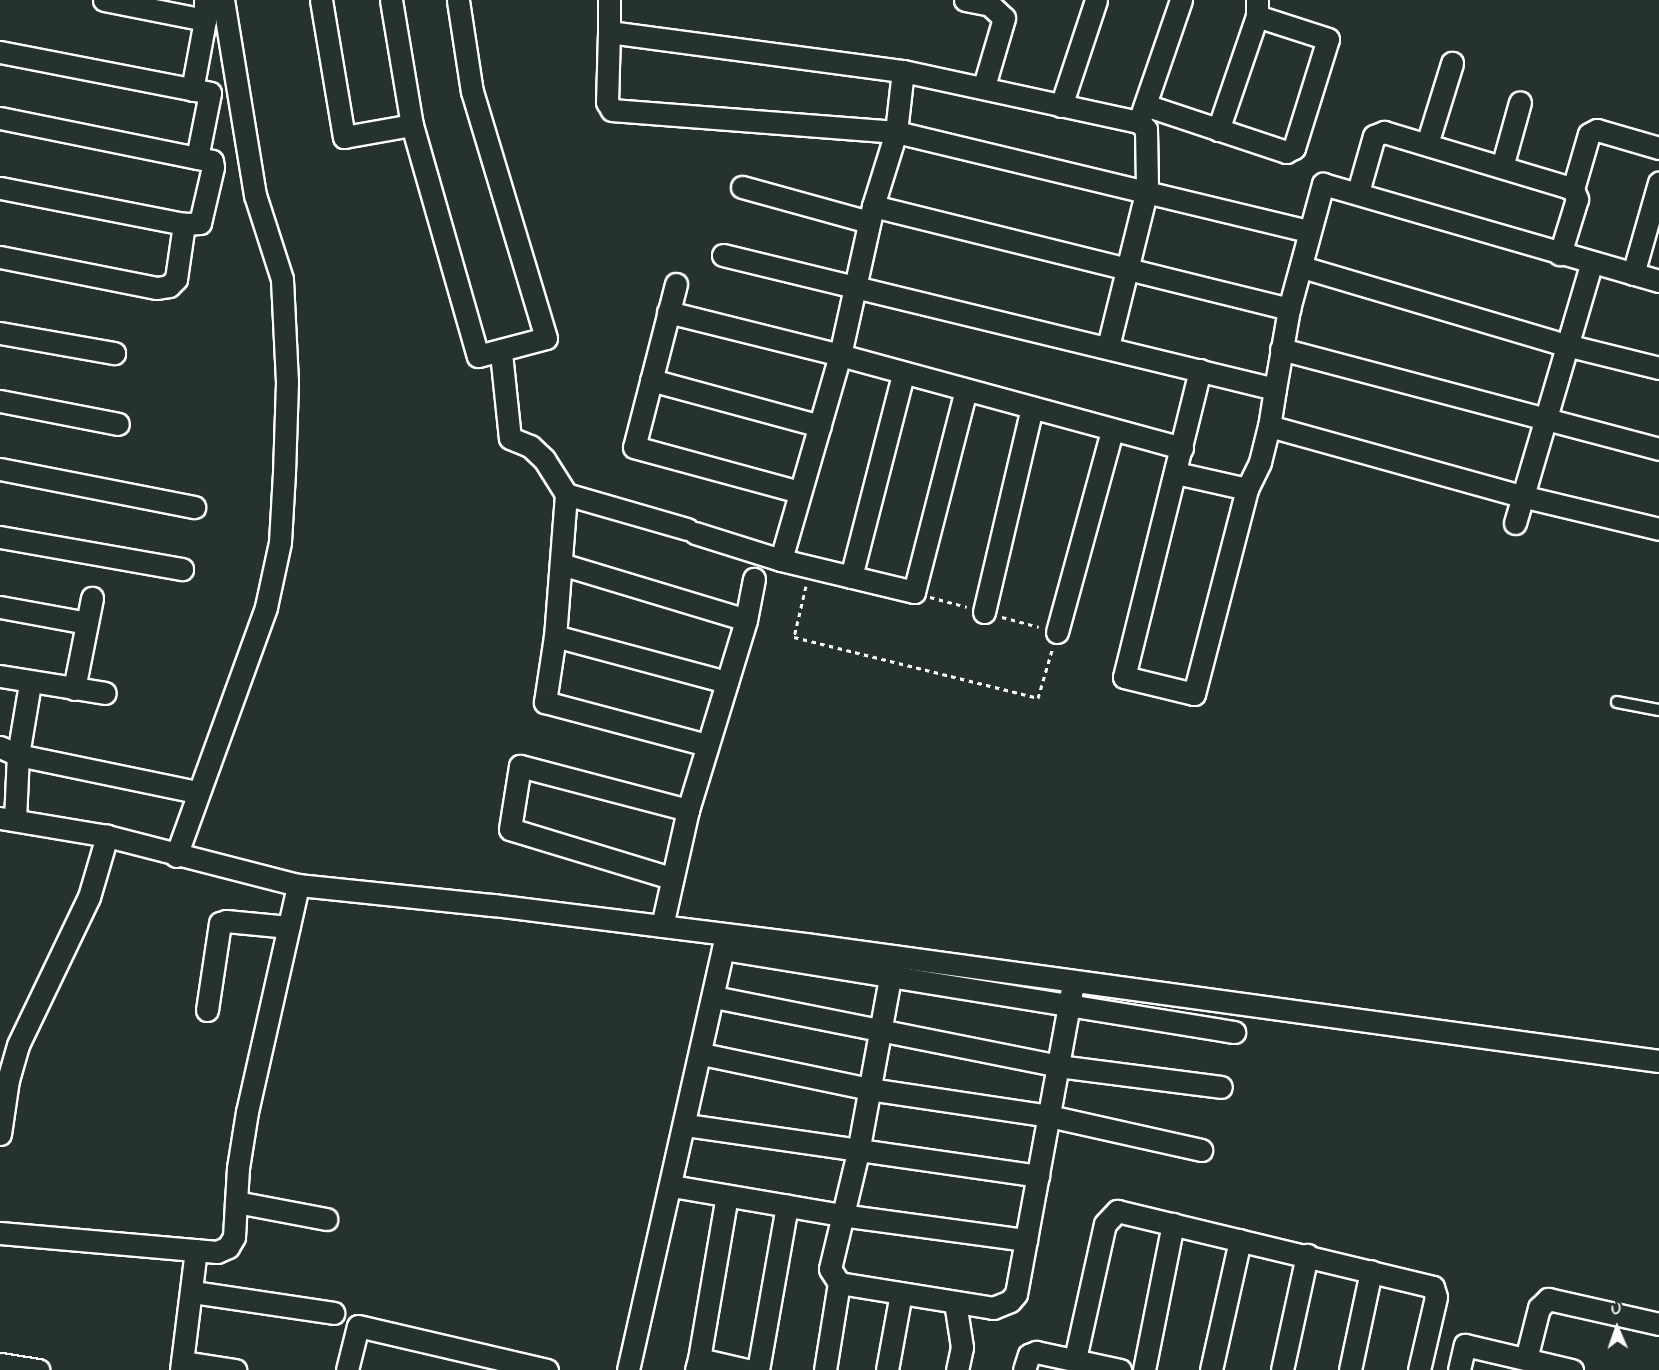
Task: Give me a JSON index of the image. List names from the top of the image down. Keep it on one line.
{"north":"top"}
